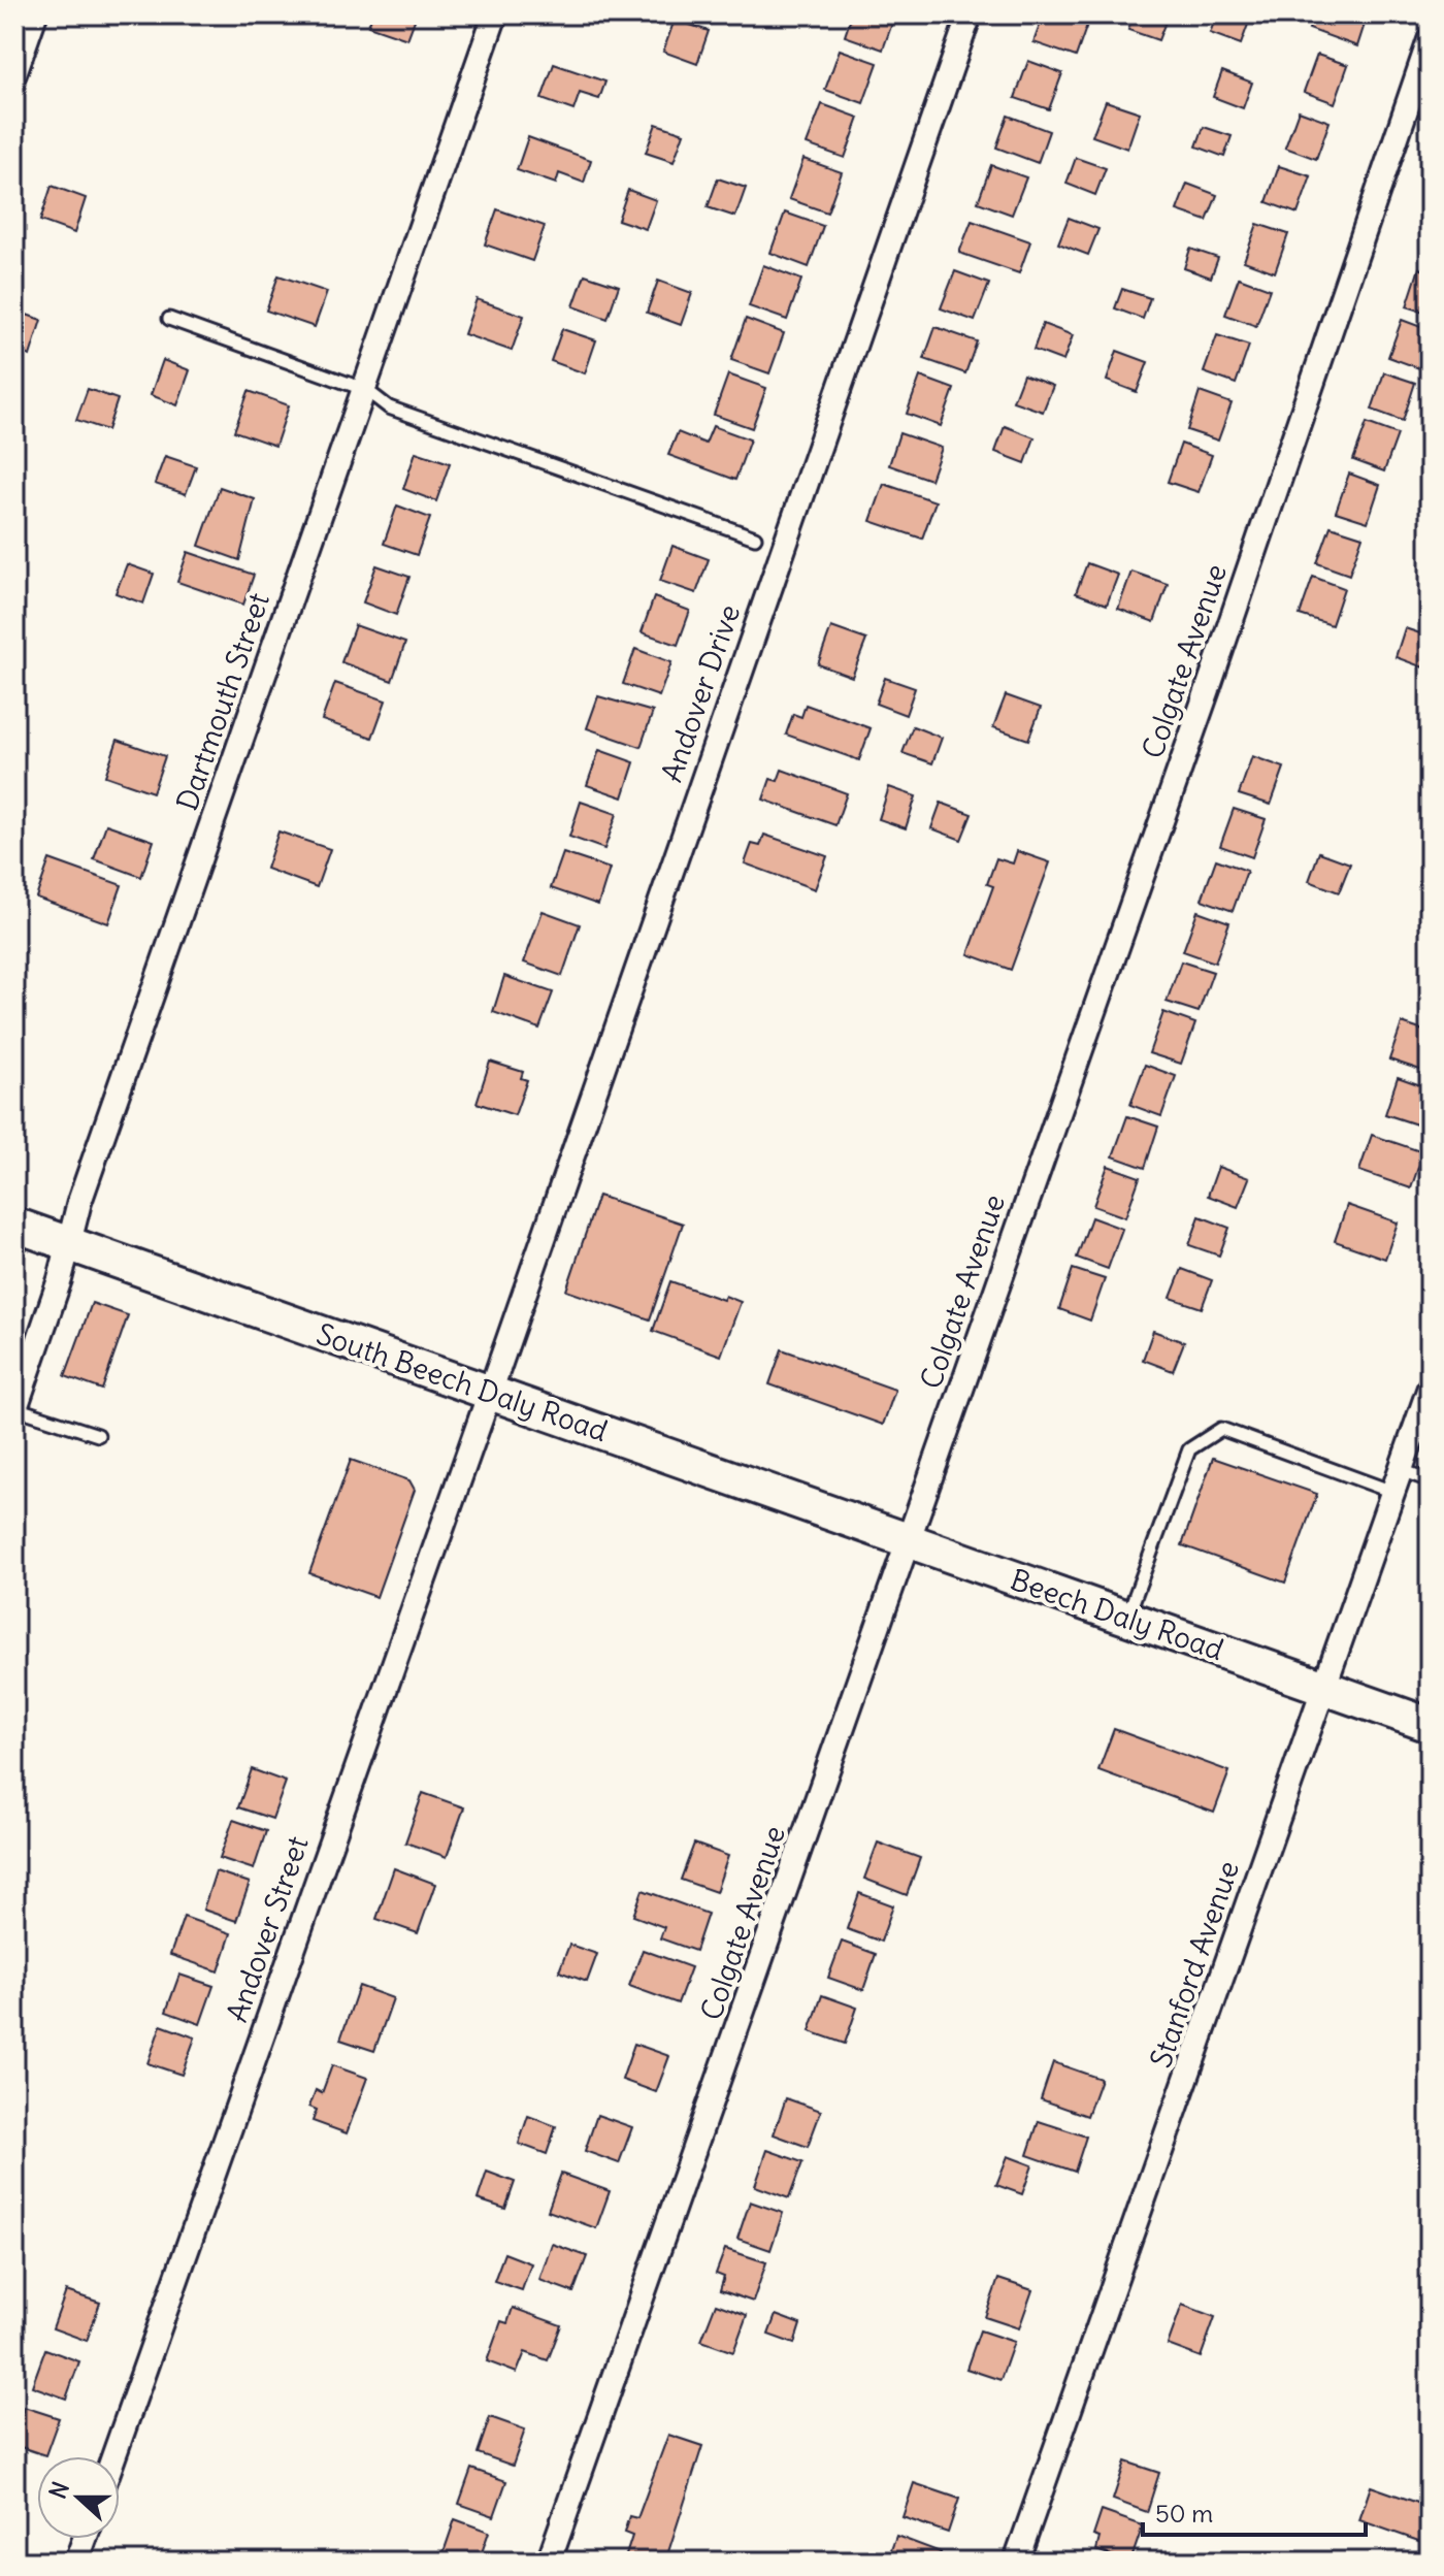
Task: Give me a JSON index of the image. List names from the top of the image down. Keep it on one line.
{"streets":{"main road":["South Beech Daly Road","Beech Daly Road"],"street":["Colgate Avenue","Andover Drive","Dartmouth Street","Andover Street","Stanford Avenue"]},"crossings":[["Colgate Avenue","South Beech Daly Road"],["Colgate Avenue","Beech Daly Road"],["Andover Drive","South Beech Daly Road"],["Andover Drive","Andover Street"],["Dartmouth Street","South Beech Daly Road"],["South Beech Daly Road","Beech Daly Road"],["South Beech Daly Road","Andover Street"],["Beech Daly Road","Stanford Avenue"]],"scale_bar":"50 m","north":"left"}
